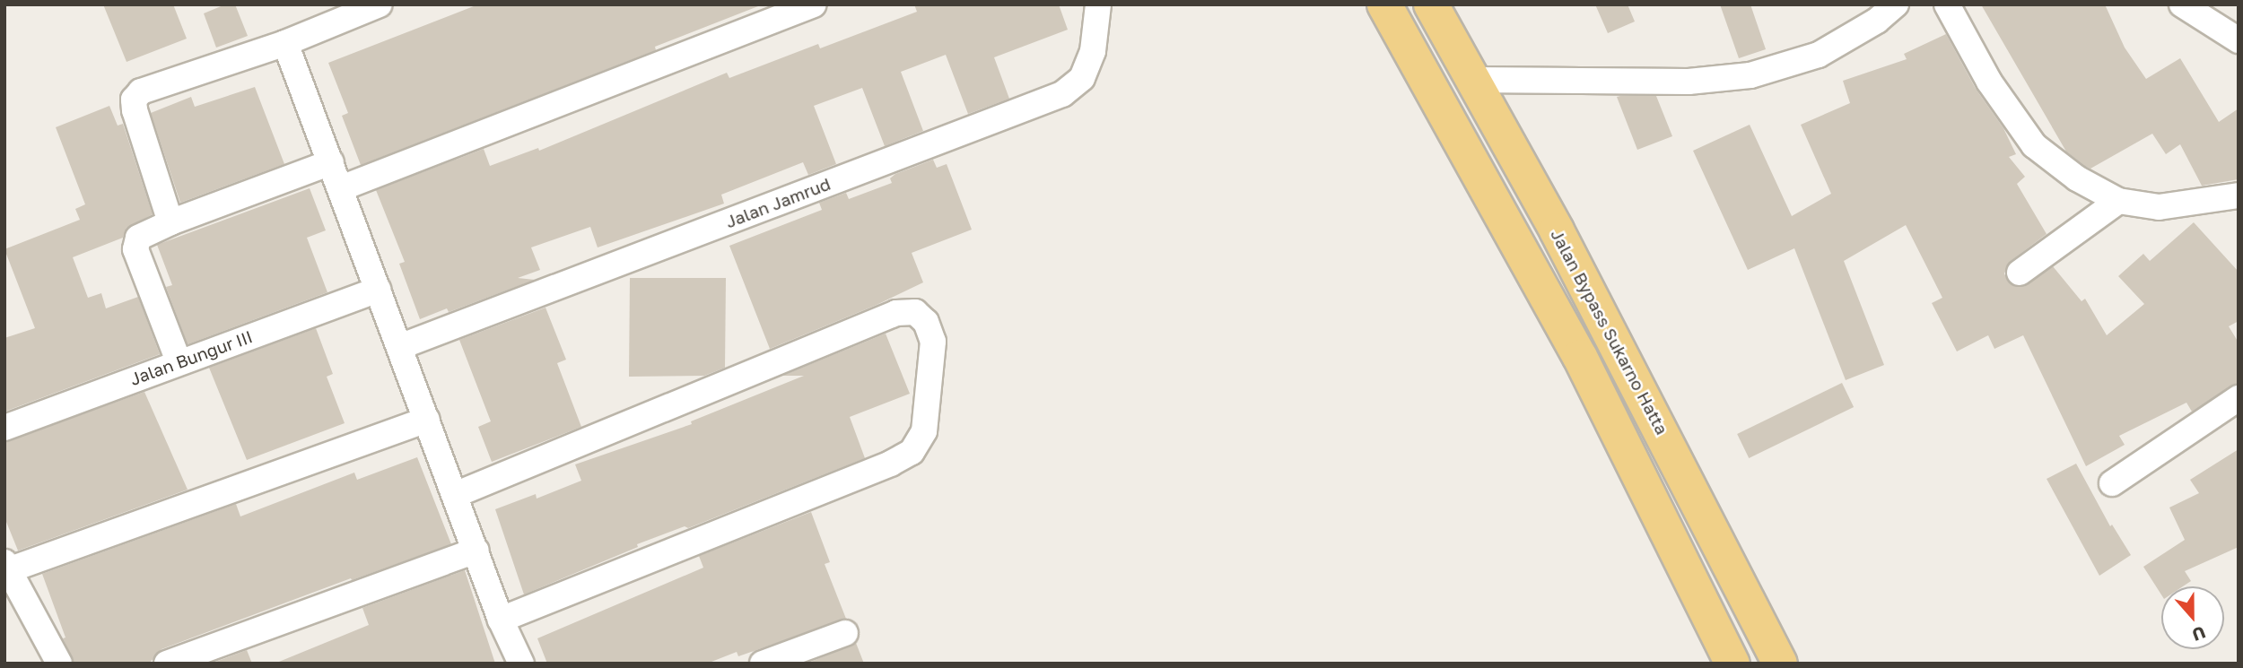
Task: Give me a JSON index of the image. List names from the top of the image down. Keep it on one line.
{"streets":{"highway":["Jalan Bypass Sukarno Hatta"],"street":["Jalan Jamrud","Jalan Bungur III"]},"north":"bottom"}
